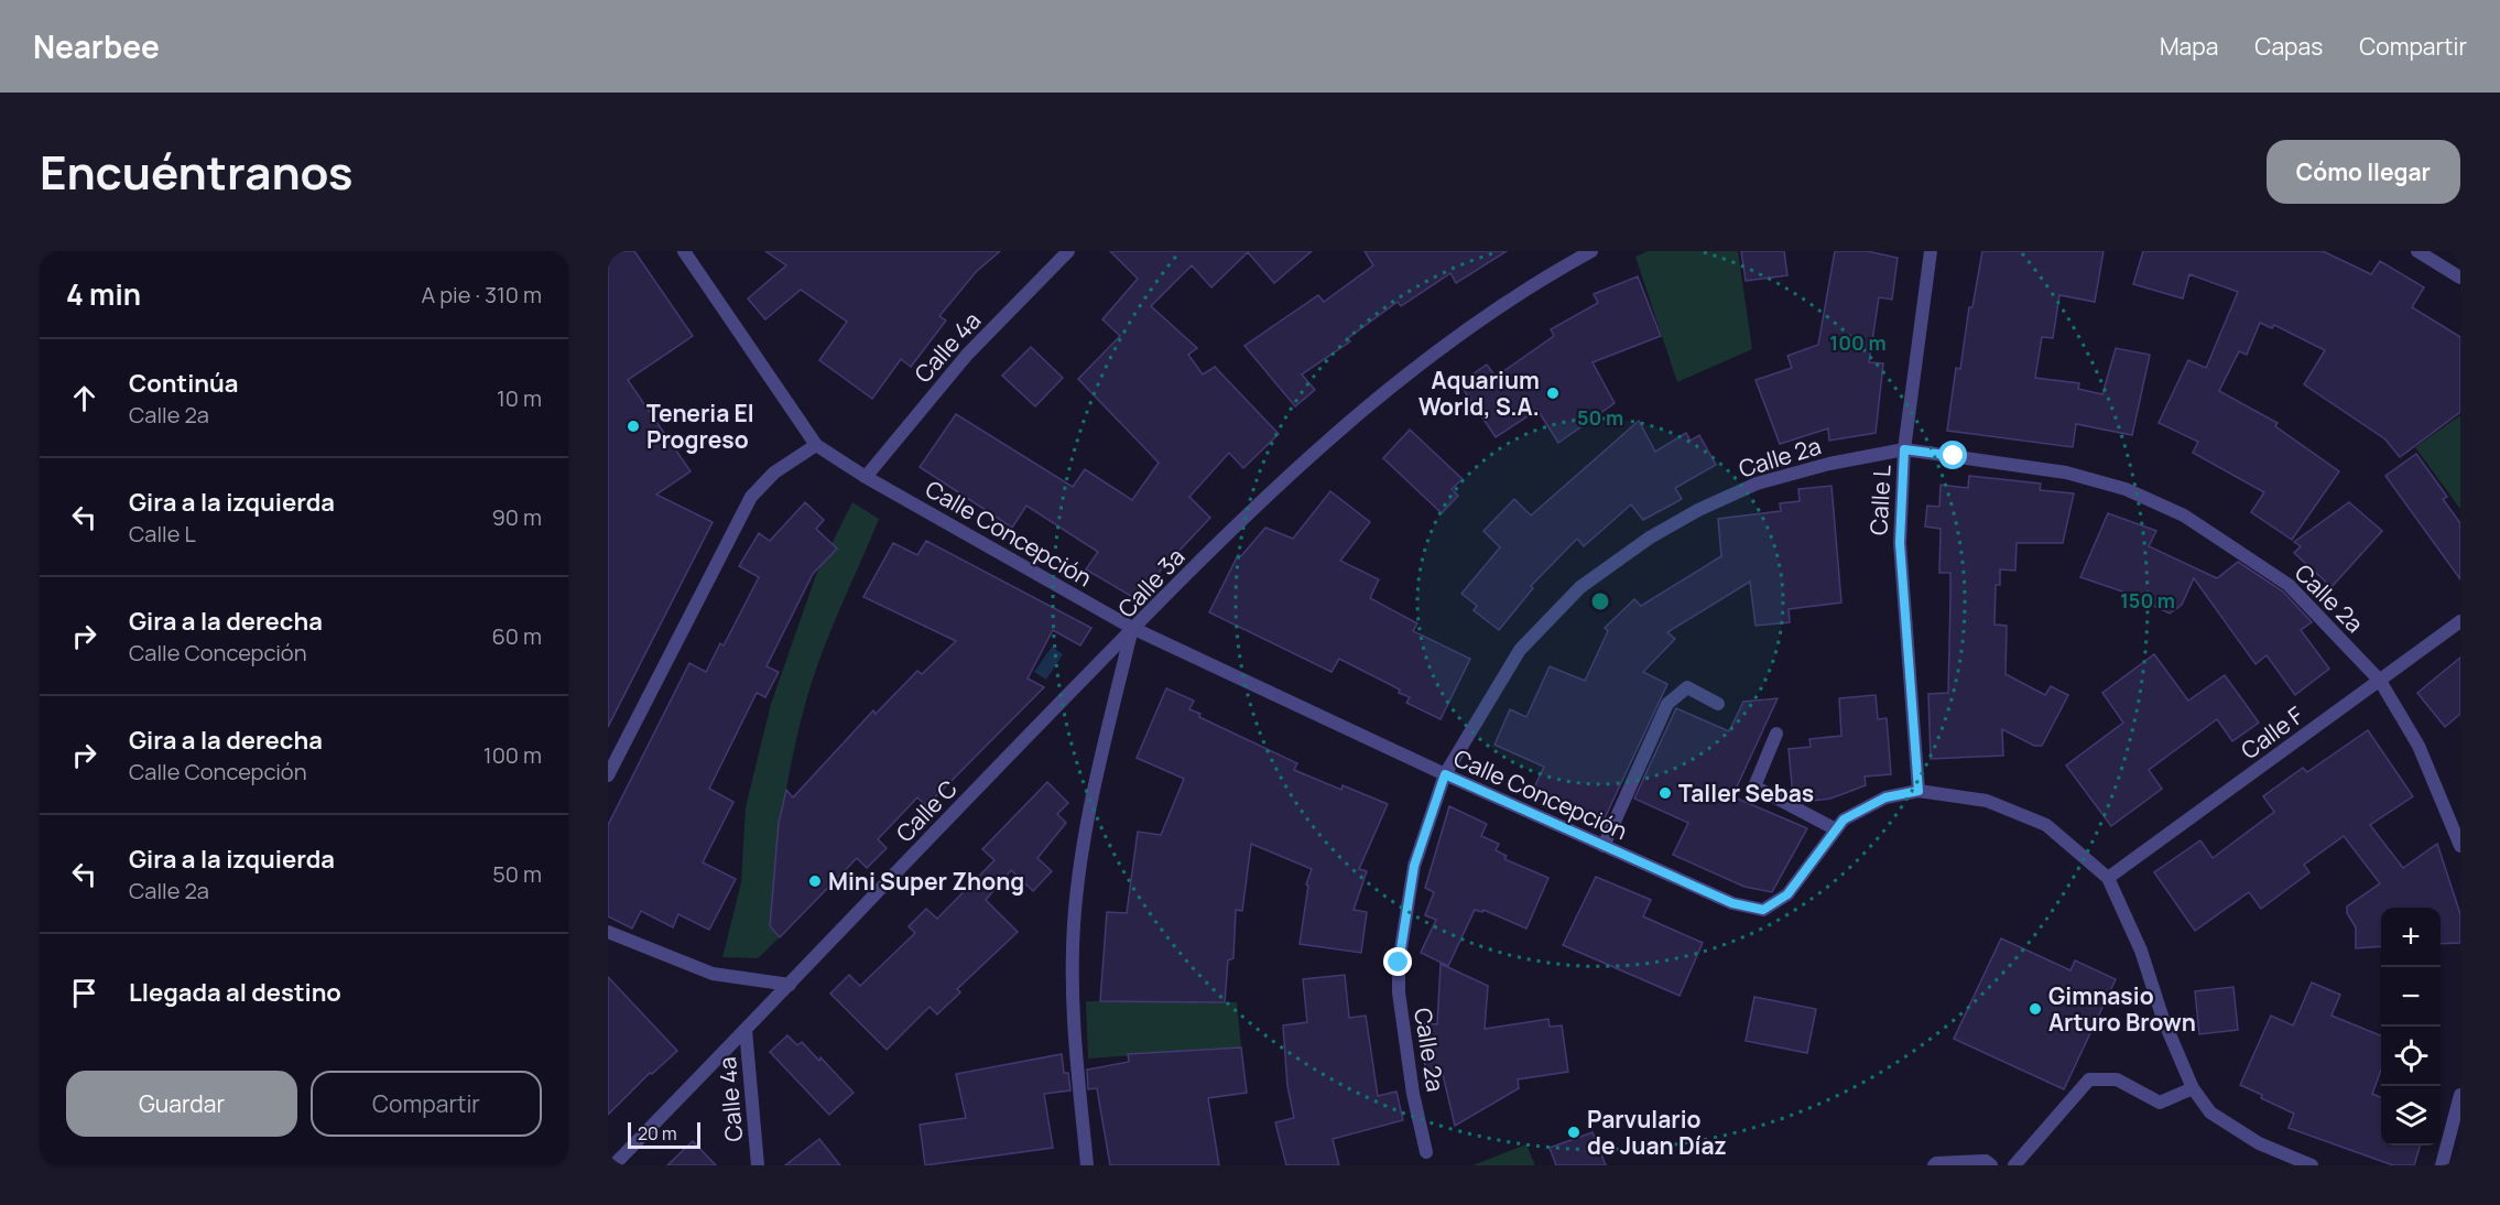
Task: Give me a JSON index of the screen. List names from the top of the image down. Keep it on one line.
{"streets":{"street":["Calle 4a","Calle 2a","Calle L","Calle Concepción","Calle 3a","Calle F","Calle C"]},"crossings":[["Calle 4a","Calle Concepción"],["Calle 4a","Calle C"],["Calle 2a","Calle L"],["Calle 2a","Calle Concepción"],["Calle 2a","Calle F"],["Calle L","Calle Concepción"],["Calle Concepción","Calle 3a"],["Calle Concepción","Calle F"],["Calle Concepción","Calle C"],["Calle 3a","Calle C"]],"places":["Aquarium World, S.A.","Teneria El Progreso","Taller Sebas","Mini Super Zhong","Gimnasio Arturo Brown","Parvulario de Juan Díaz"],"scale_bar":"20 m","page":{"header":"Nearbee","nav":["Mapa","Capas","Compartir"],"title":"Encuéntranos","buttons":["Cómo llegar",["Guardar","Compartir"]],"heading":["4 min","A pie · 310 m"],"list":[["Continúa","Calle 2a","10 m"],["Gira a la izquierda","Calle L","90 m"],["Gira a la derecha","Calle Concepción","60 m"],["Gira a la derecha","Calle Concepción","100 m"],["Gira a la izquierda","Calle 2a","50 m"],"Llegada al destino"],"map_buttons":["+","−"],"scale":"20 m"},"rings":["100 m","50 m","150 m"]}
